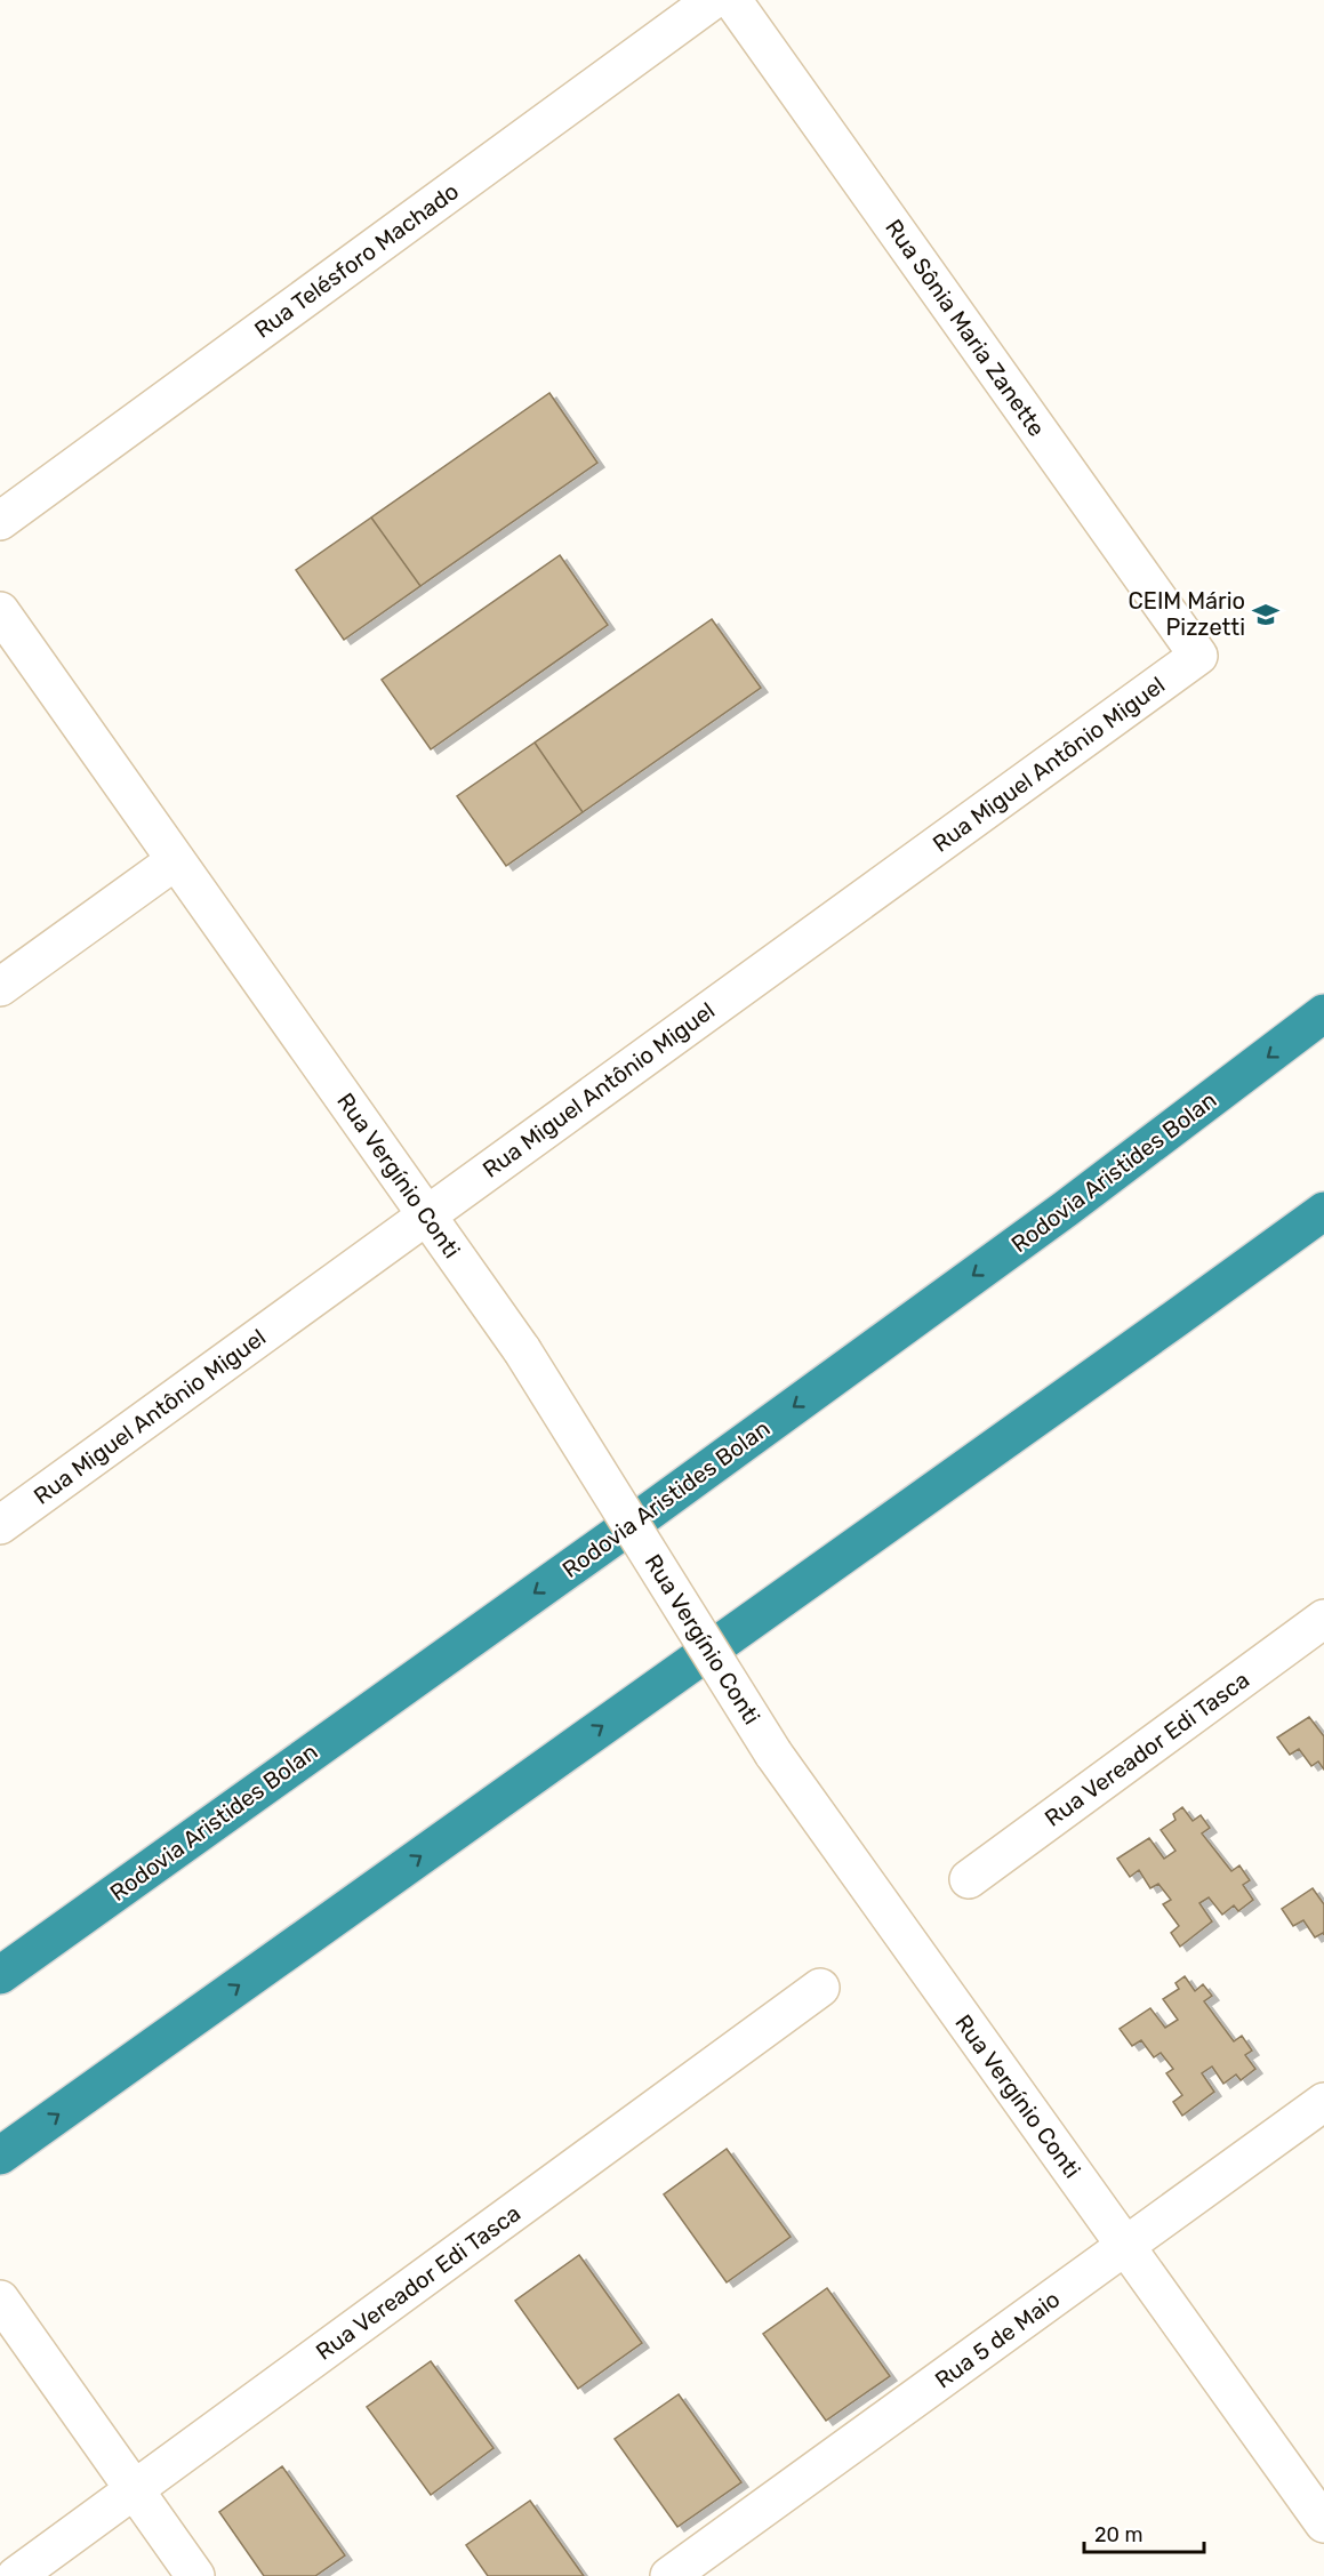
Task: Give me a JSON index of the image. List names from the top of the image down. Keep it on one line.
{"streets":{"highway":["Rodovia Aristides Bolan"],"street":["Rua Telésforo Machado","Rua Sônia Maria Zanette","Rua Miguel Antônio Miguel","Rua Vergínio Conti","Rua Vereador Edi Tasca","Rua 5 de Maio"]},"crossings":[["Rua Sônia Maria Zanette","Rua Miguel Antônio Miguel"],["Rua Miguel Antônio Miguel","Rua Vergínio Conti"],["Rua Vergínio Conti","Rua 5 de Maio"]],"places":{"school or university":["CEIM Mário Pizzetti"]},"scale_bar":"20 m"}
